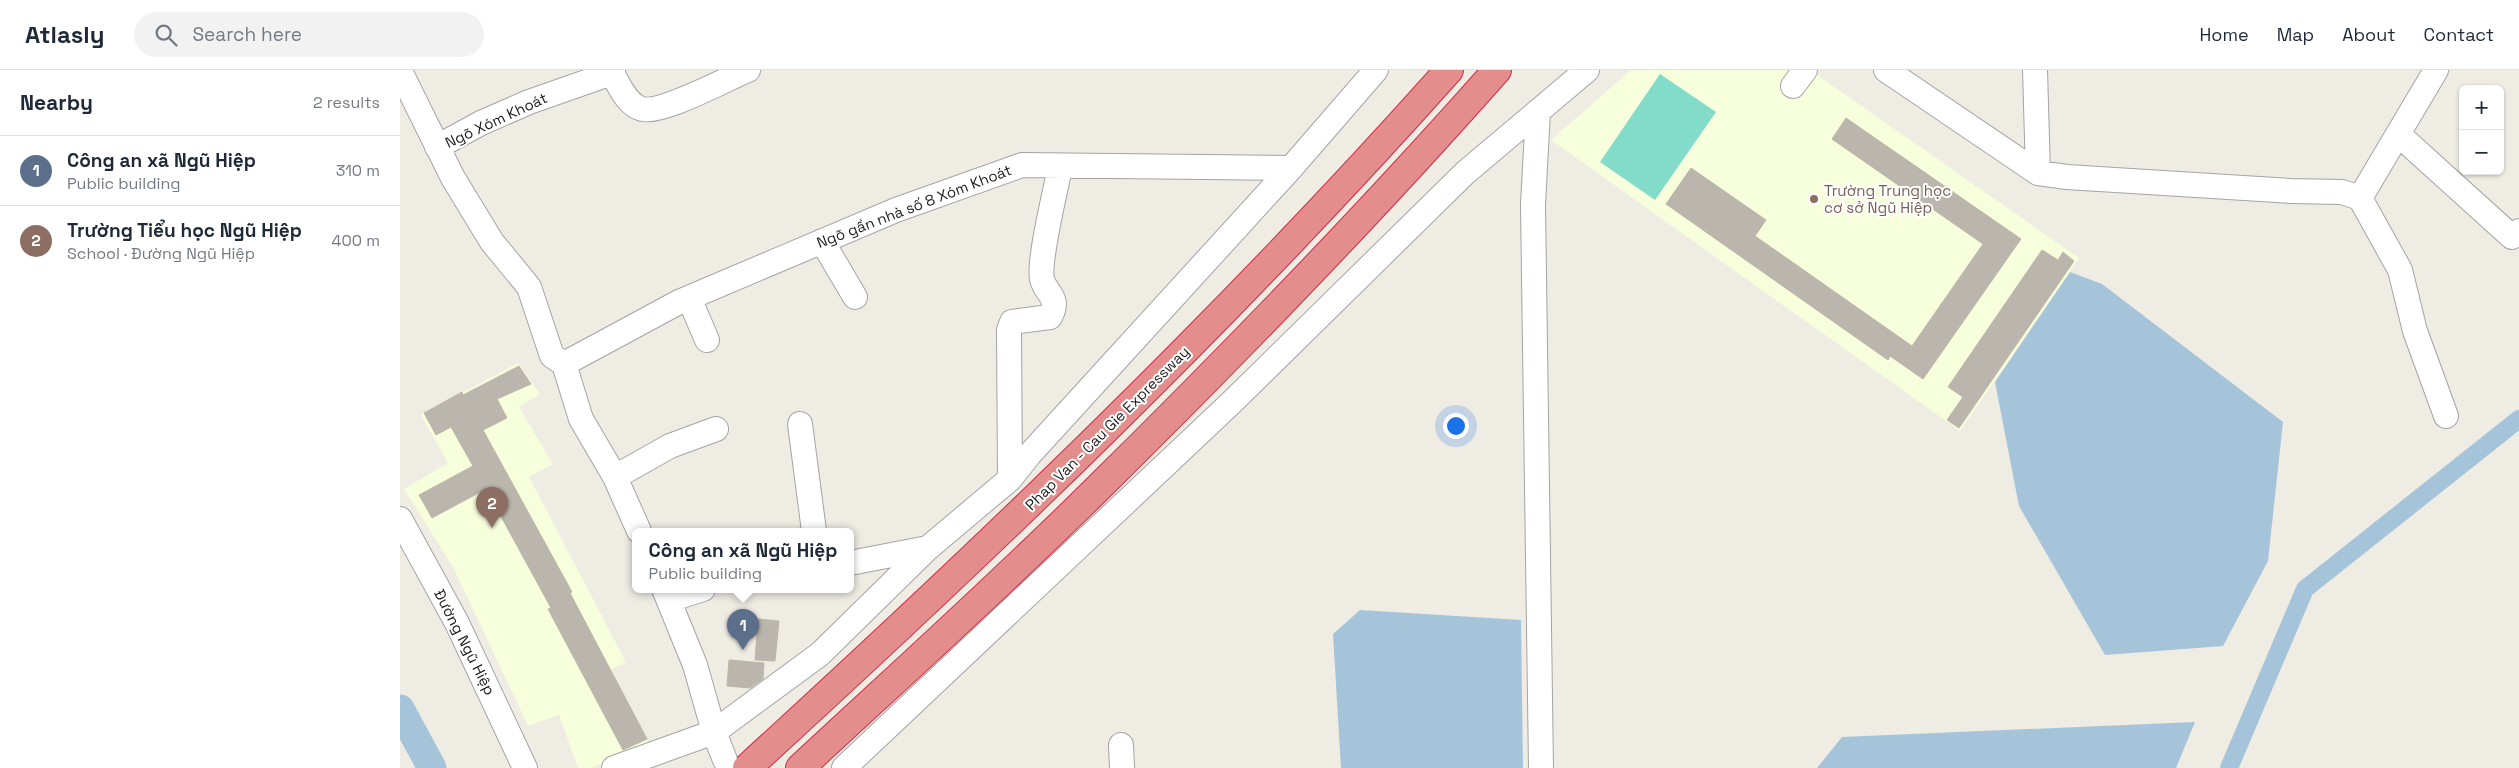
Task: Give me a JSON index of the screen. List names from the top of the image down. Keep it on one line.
{"streets":{"highway":["Phap Van - Cau Gie Expressway"],"street":["Ngõ Xóm Khoát","Ngõ gần nhà số 8 Xóm Khoát","Đường Ngũ Hiệp"]},"places":["Trường Trung học cơ sở Ngũ Hiệp"],"page":{"header":"Atlasly","search":"Search here","nav":["Home","Map","About","Contact"],"heading":["Nearby","2 results"],"map_buttons":["+","−"],"list":[{"mark":"1","name":"Công an xã Ngũ Hiệp","note":"Public building","value":"310 m"},{"mark":"2","name":"Trường Tiểu học Ngũ Hiệp","note":"School · Đường Ngũ Hiệp","value":"400 m"}],"pins":["2","1"],"popup":["Công an xã Ngũ Hiệp","Public building"]}}
